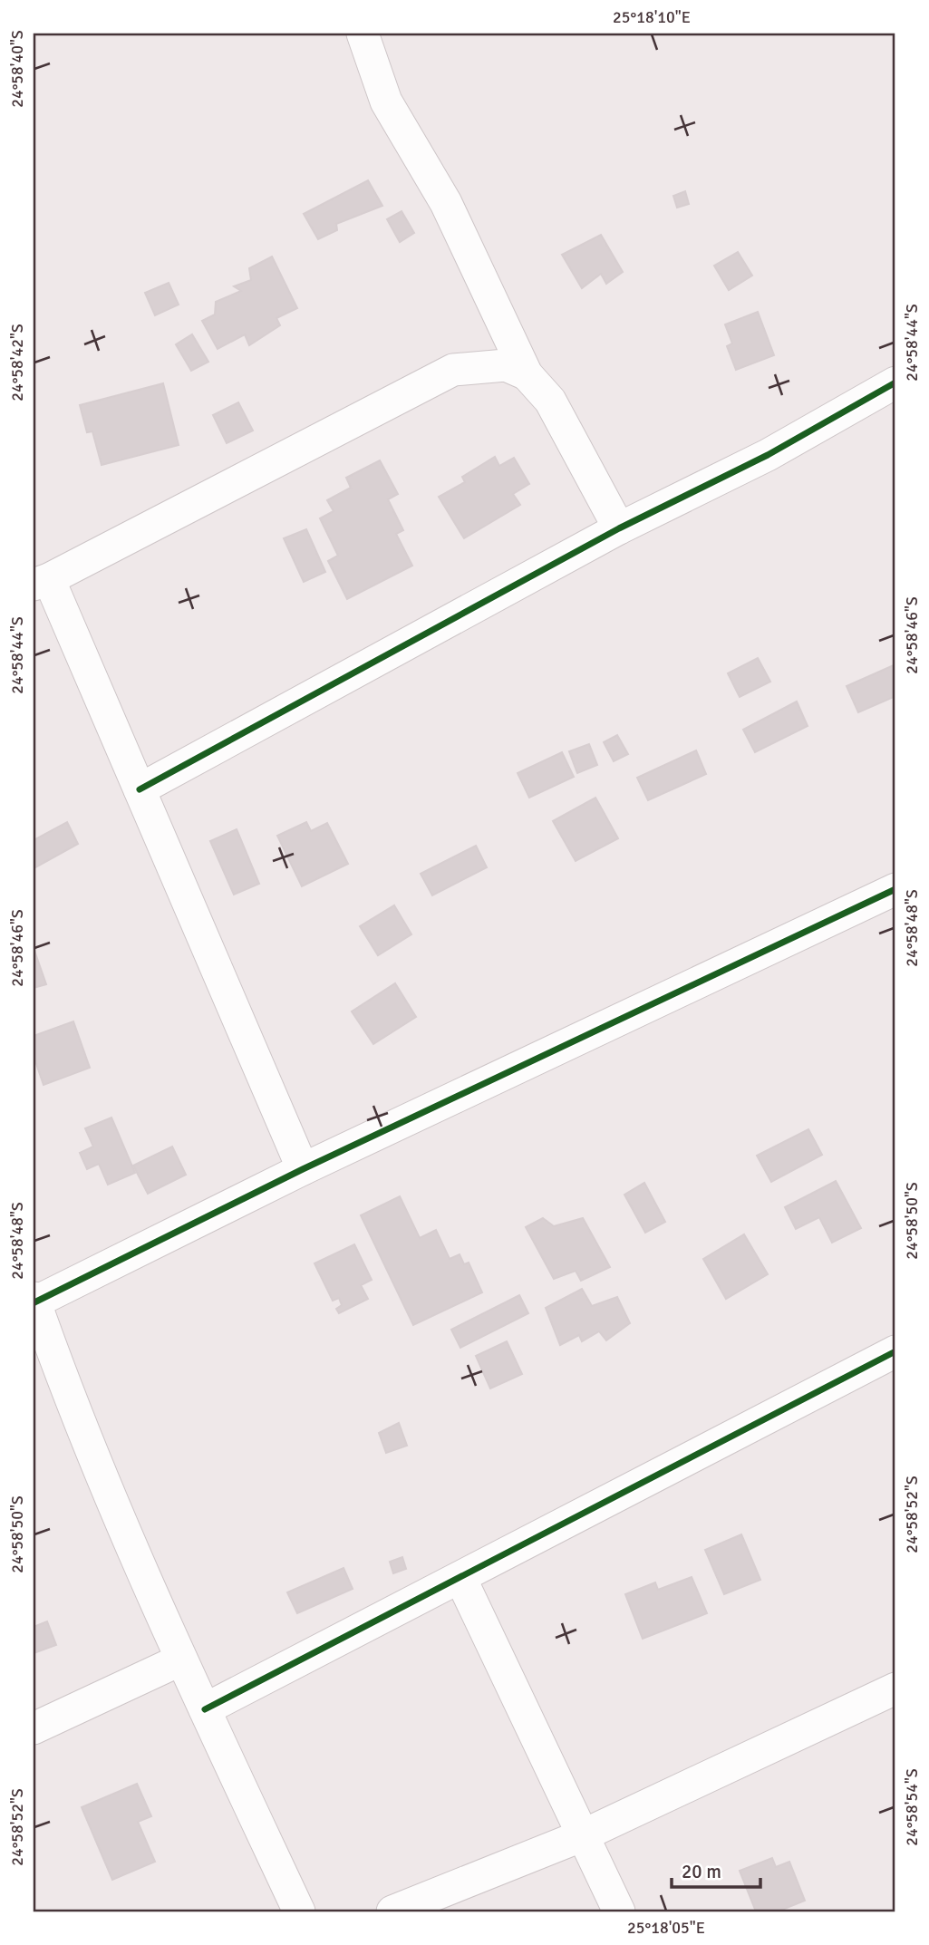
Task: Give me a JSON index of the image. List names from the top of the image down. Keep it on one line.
{"scale_bar":"20 m","coordinates":["25°18'10\"E","24°58'40\"S","24°58'44\"S","24°58'42\"S","24°58'46\"S","24°58'48\"S","24°58'50\"S","24°58'52\"S","24°58'54\"S","25°18'05\"E"]}
